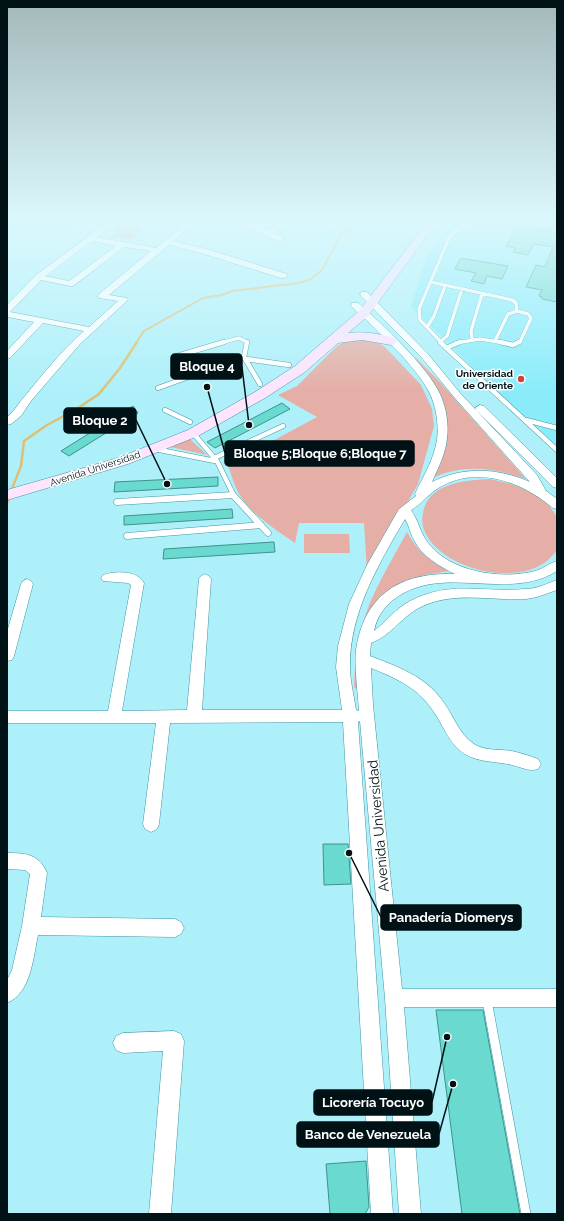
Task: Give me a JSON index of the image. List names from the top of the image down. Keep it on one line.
{"streets":{"street":["Avenida Universidad"]},"places":["Universidad de Oriente","Bloque 5;Bloque 6;Bloque 7","Bloque 4","Bloque 2","Panadería Diomerys","Licorería Tocuyo","Banco de Venezuela"]}
